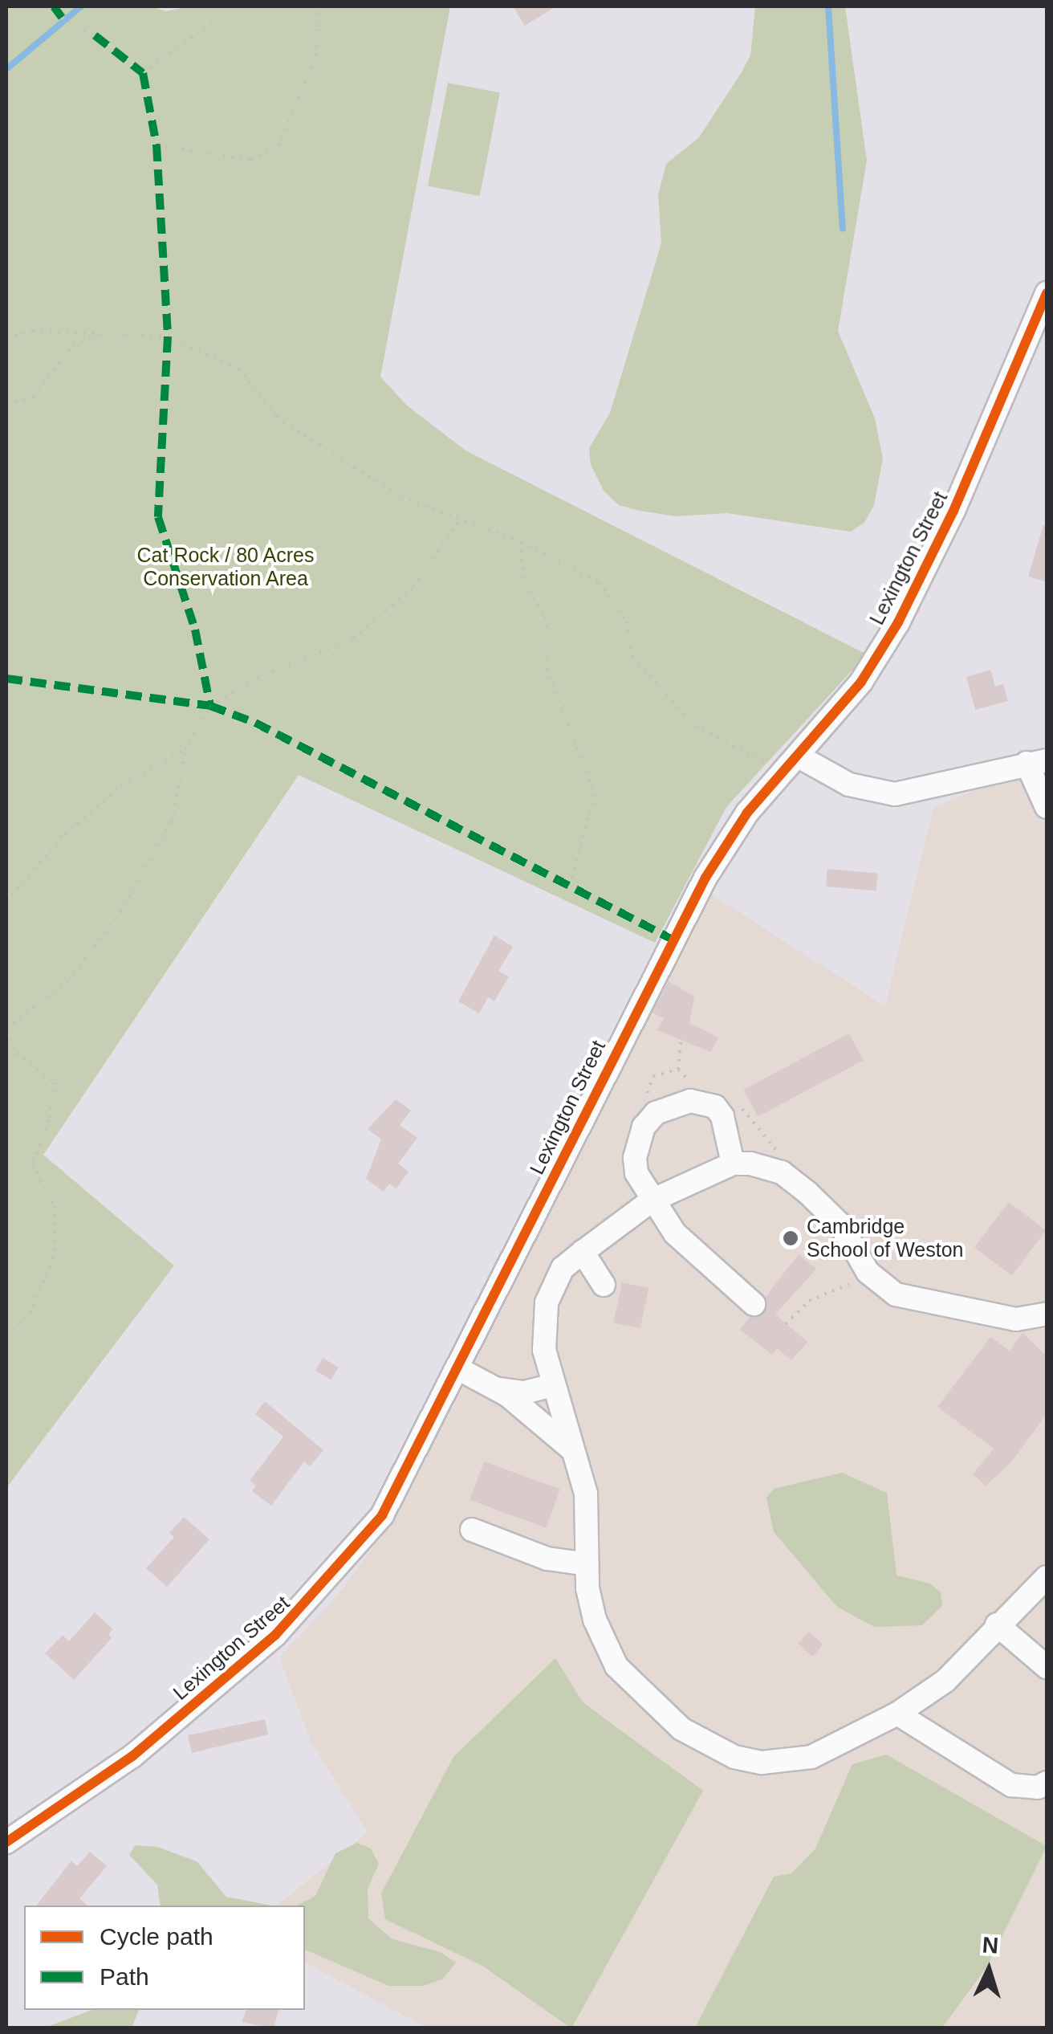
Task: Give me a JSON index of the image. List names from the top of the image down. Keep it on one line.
{"streets":{"street":["Lexington Street"]},"parks":["Cat Rock / 80 Acres Conservation Area"],"places":["Cambridge School of Weston"],"legend":["Cycle path","Path"],"north":"top"}
